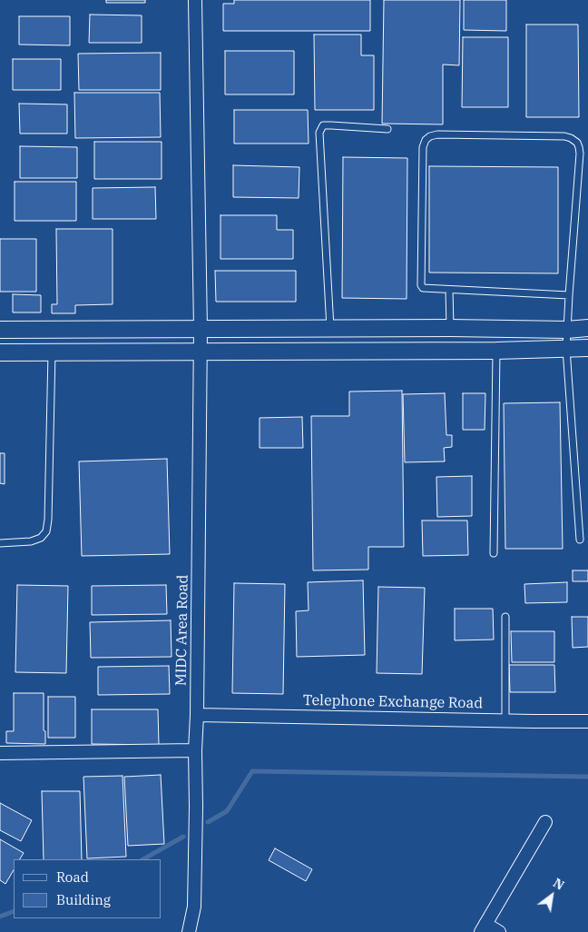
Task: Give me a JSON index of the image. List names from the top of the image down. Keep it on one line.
{"streets":{"street":["MIDC Area Road","Telephone Exchange Road"]},"crossings":[["MIDC Area Road","Telephone Exchange Road"]],"legend":["Road","Building"],"north":"top right"}
